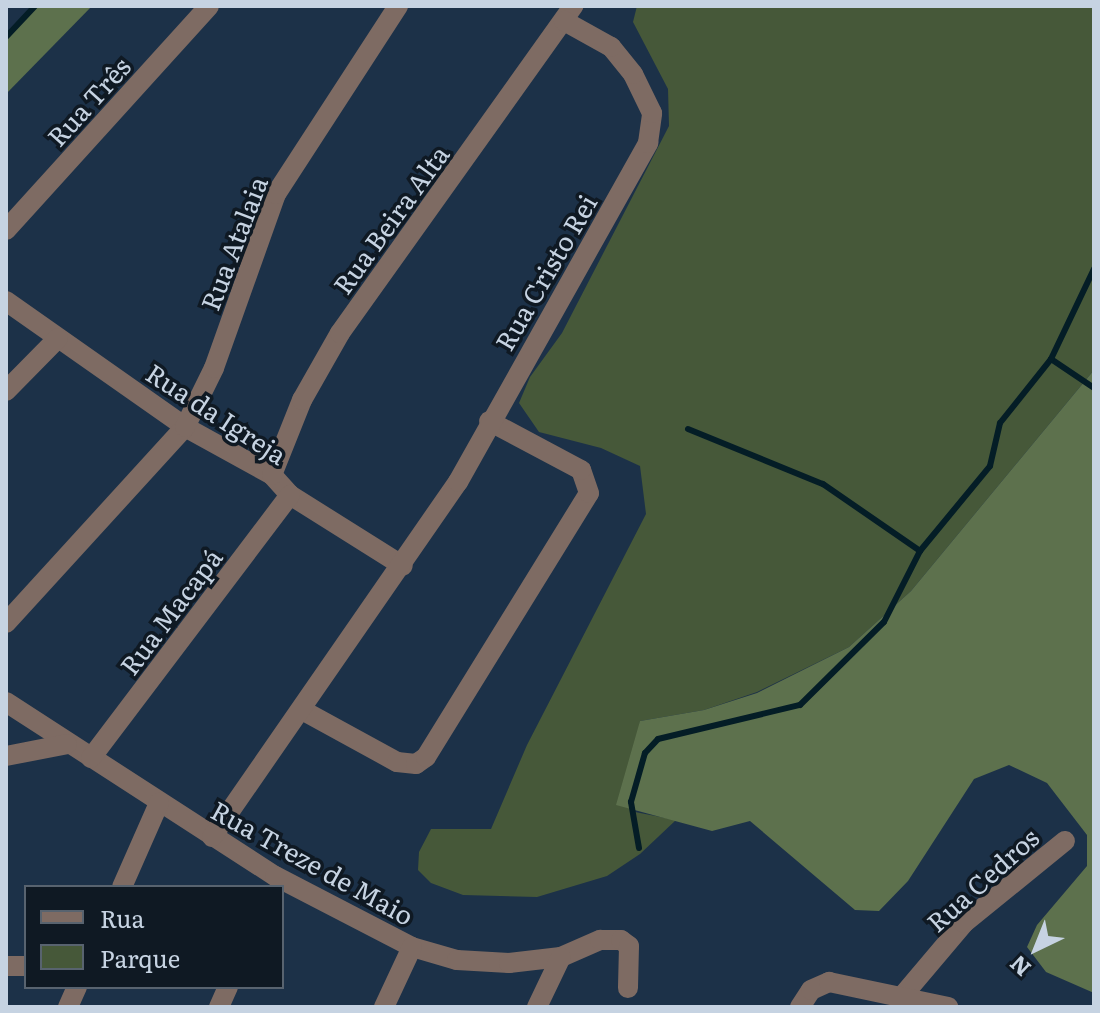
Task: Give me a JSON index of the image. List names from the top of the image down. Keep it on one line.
{"streets":{"street":["Rua Três","Rua Beira Alta","Rua Atalaia","Rua Cristo Rei","Rua da Igreja","Rua Macapá","Rua Treze de Maio","Rua Cedros"]},"crossings":[["Rua Beira Alta","Rua Cristo Rei"],["Rua Beira Alta","Rua da Igreja"],["Rua Atalaia","Rua da Igreja"],["Rua Cristo Rei","Rua da Igreja"],["Rua Cristo Rei","Rua Treze de Maio"],["Rua da Igreja","Rua Macapá"],["Rua Macapá","Rua Treze de Maio"]],"legend":["Rua","Parque"],"north":"bottom left"}
